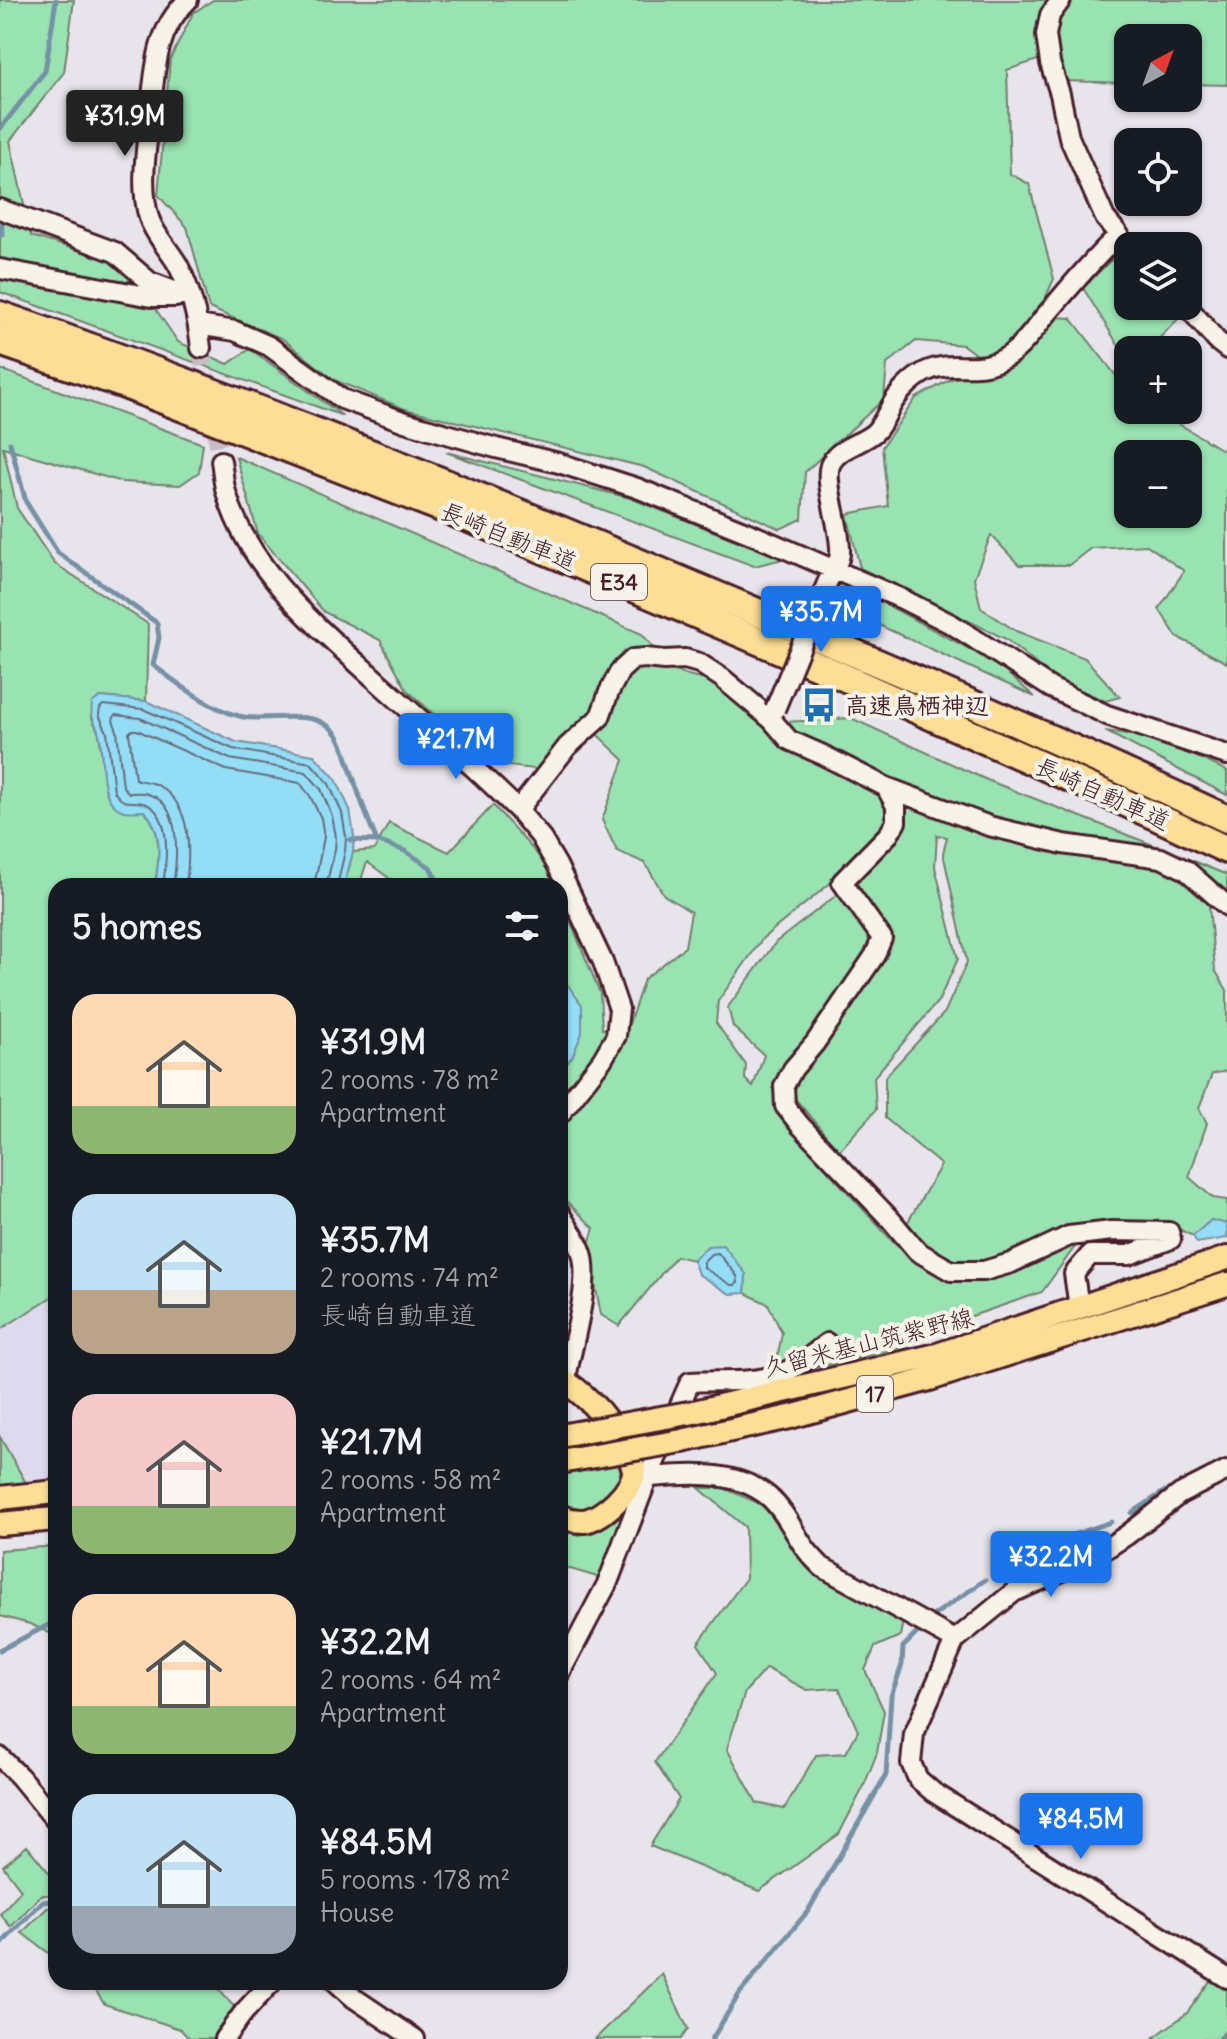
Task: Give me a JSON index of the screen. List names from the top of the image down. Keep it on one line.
{"streets":{"highway":["長崎自動車道","E34"],"main road":["久留米基山筑紫野線","17"]},"places":{"bus stop":["高速鳥栖神辺"]},"north":"top right","page":{"map_buttons":["+","−"],"price":["¥31.9M","¥35.7M","¥21.7M","¥32.2M","¥84.5M"],"heading":"5 homes","list":[{"name":"¥31.9M","note":"2 rooms · 78 m² · Apartment"},{"name":"¥35.7M","note":"2 rooms · 74 m² · 長崎自動車道"},{"name":"¥21.7M","note":"2 rooms · 58 m² · Apartment"},{"name":"¥32.2M","note":"2 rooms · 64 m² · Apartment"},{"name":"¥84.5M","note":"5 rooms · 178 m² · House"}]}}
